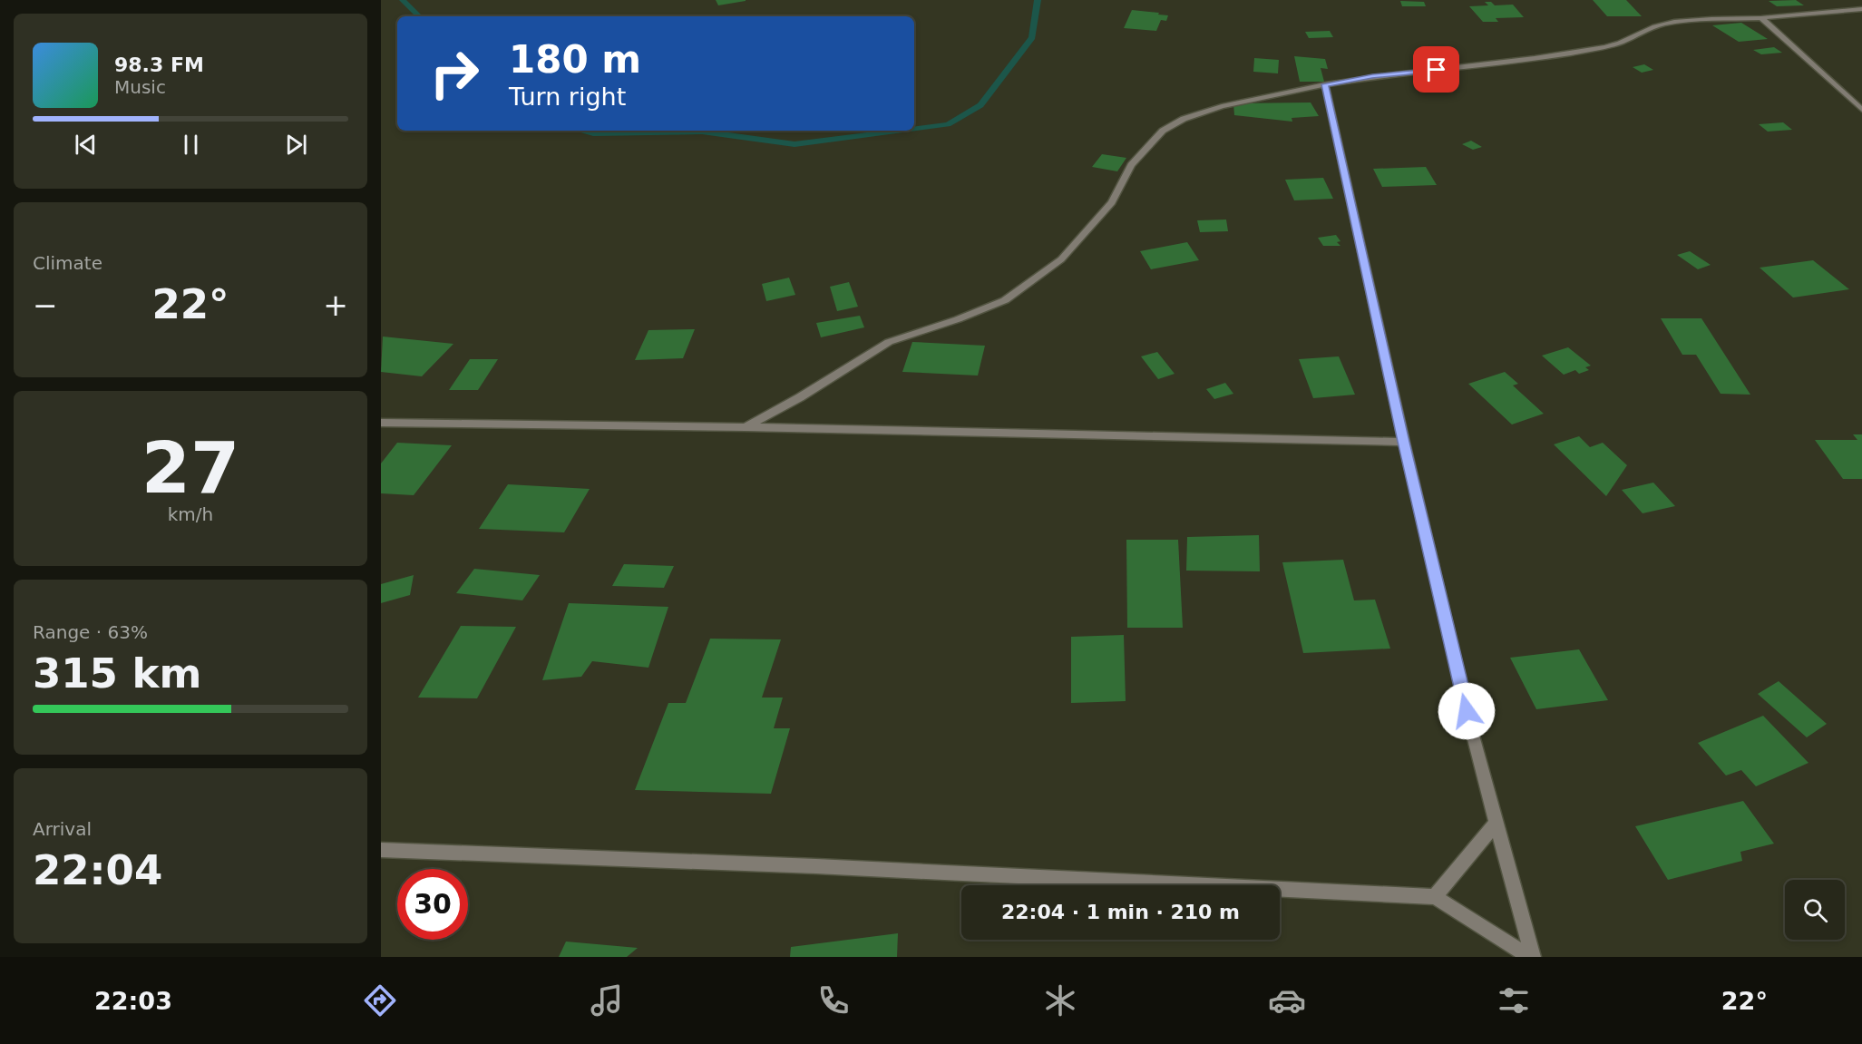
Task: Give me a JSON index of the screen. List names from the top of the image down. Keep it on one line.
{"page":{"turn":["180 m","Turn right"],"song":["98.3 FM","Music"],"tile":["Climate",["27","km/h"],["Range · 63%","315 km"],["Arrival","22:04"]],"heat":["−","22°","+"],"limit":"30","trip":"22:04 · 1 min · 210 m","tabs":["22:03","22°"]}}
